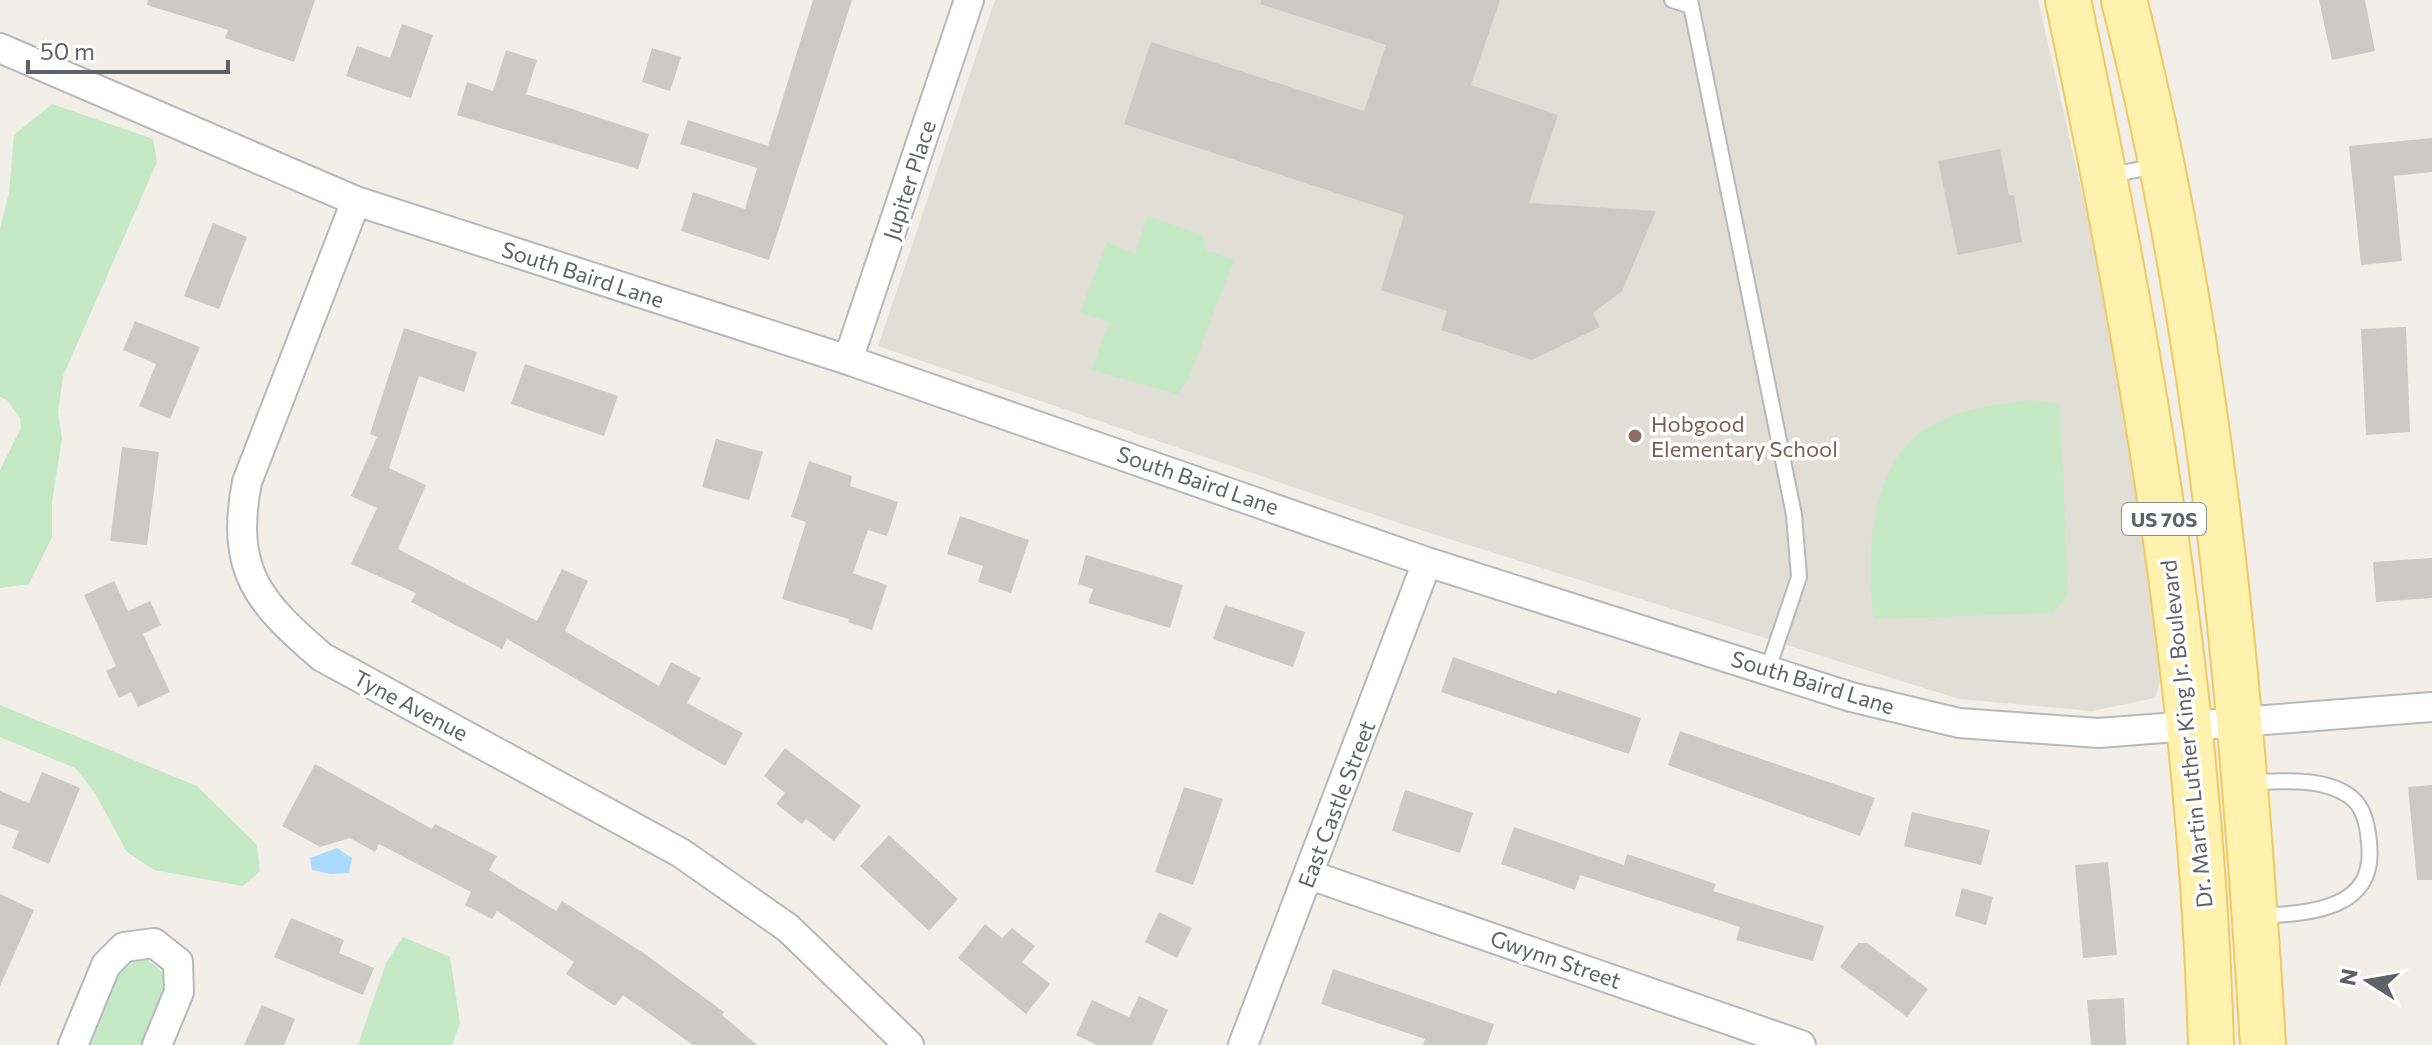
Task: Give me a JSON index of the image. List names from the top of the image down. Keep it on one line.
{"streets":{"main road":["US 70S","Dr. Martin Luther King Jr. Boulevard"],"street":["Jupiter Place","South Baird Lane","Tyne Avenue","East Castle Street","Gwynn Street"]},"crossings":[["Jupiter Place","South Baird Lane"],["South Baird Lane","US 70S"],["South Baird Lane","Tyne Avenue"],["South Baird Lane","Dr. Martin Luther King Jr. Boulevard"],["South Baird Lane","East Castle Street"],["East Castle Street","Gwynn Street"]],"places":["Hobgood Elementary School"],"scale_bar":"50 m","north":"left"}
